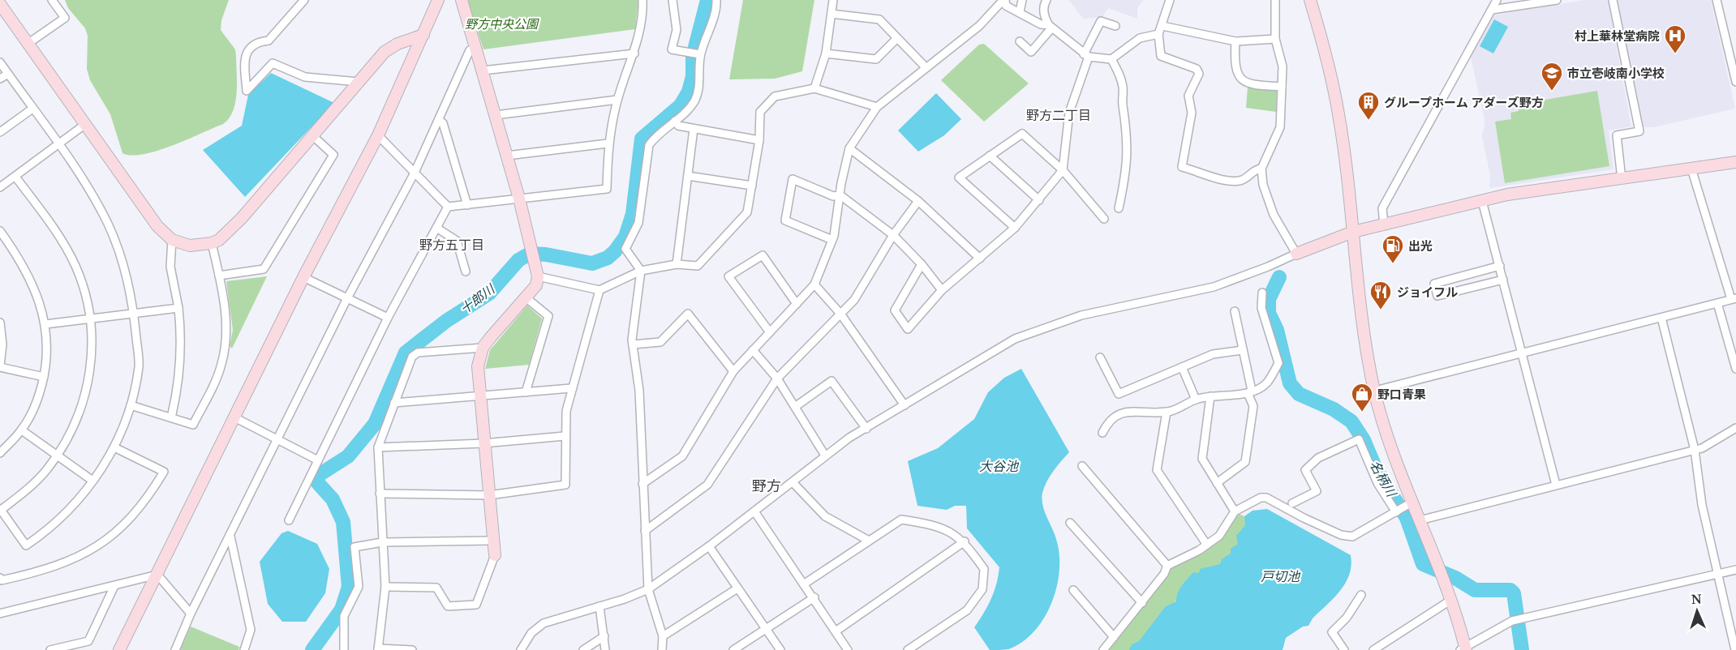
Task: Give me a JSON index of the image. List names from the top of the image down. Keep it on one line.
{"districts":["野方二丁目","野方五丁目","野方"],"water":["十郎川","大谷池","名柄川","戸切池"],"parks":["野方中央公園"],"places":{"hospital":["村上華林堂病院"],"school or university":["市立壱岐南小学校"],"building":["グループホーム アダーズ野方"],"fuel station":["出光"],"restaurant":["ジョイフル"],"shop":["野口青果"]},"north":"top"}
